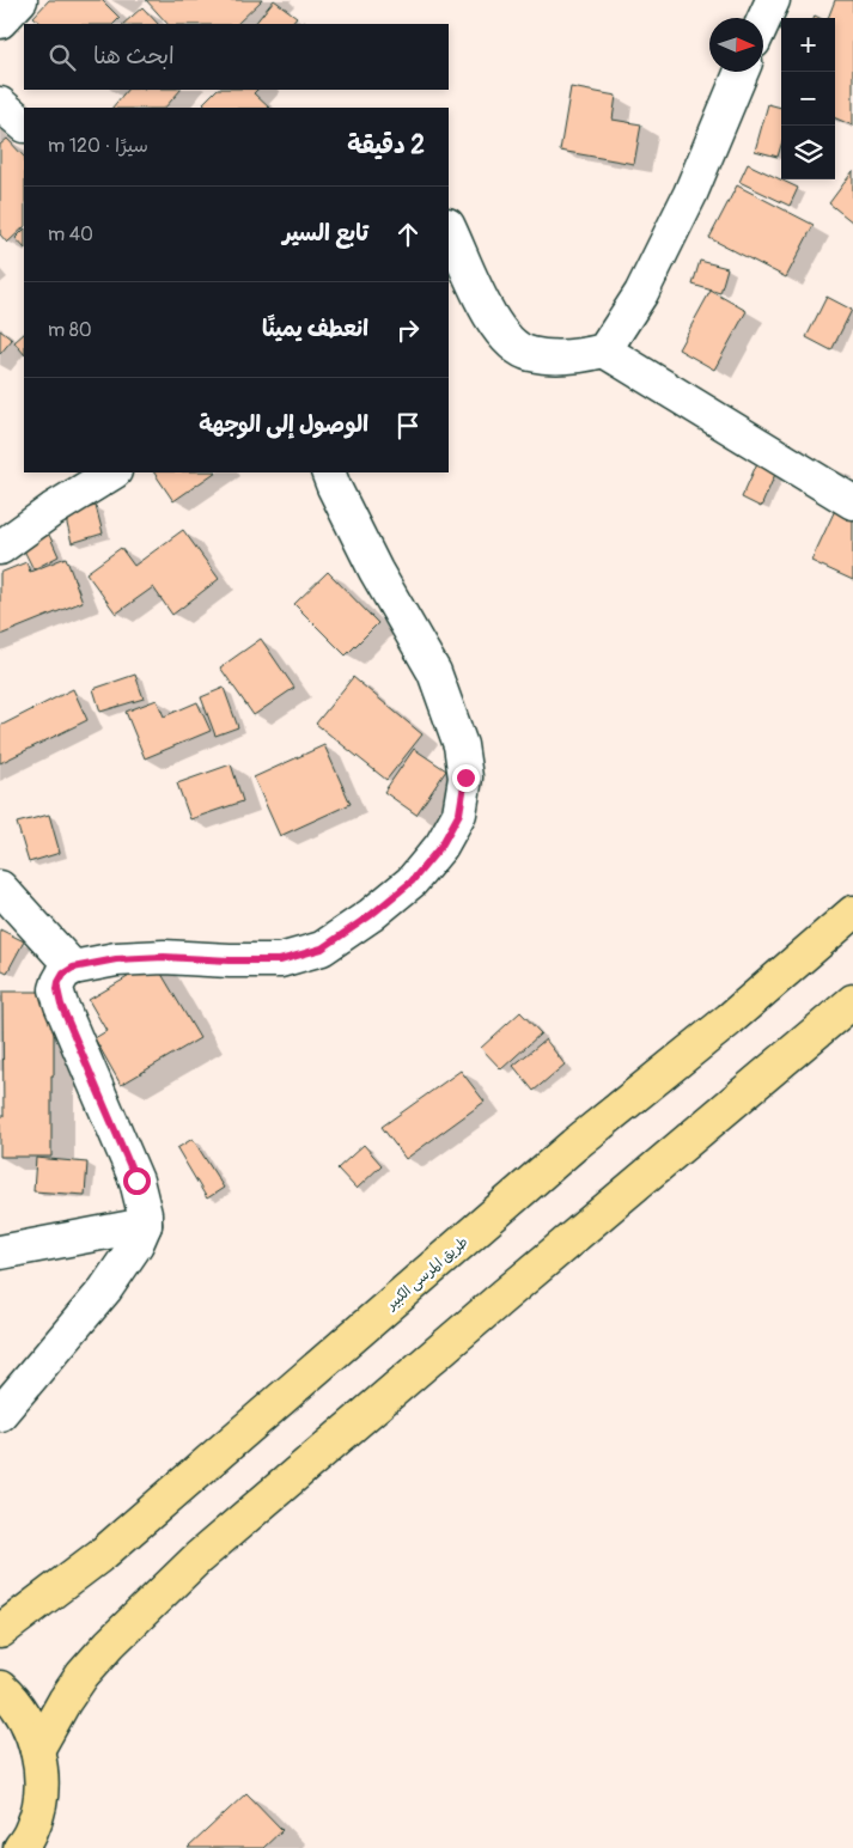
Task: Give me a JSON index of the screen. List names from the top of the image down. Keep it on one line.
{"streets":{"main road":["طريق المرسى الكبير"]},"north":"right","page":{"map_buttons":["+","−"],"search":"ابحث هنا","heading":["2 دقيقة","سيرًا · 120 m"],"list":[["تابع السير","40 m"],["انعطف يمينًا","80 m"],"الوصول إلى الوجهة"]}}
